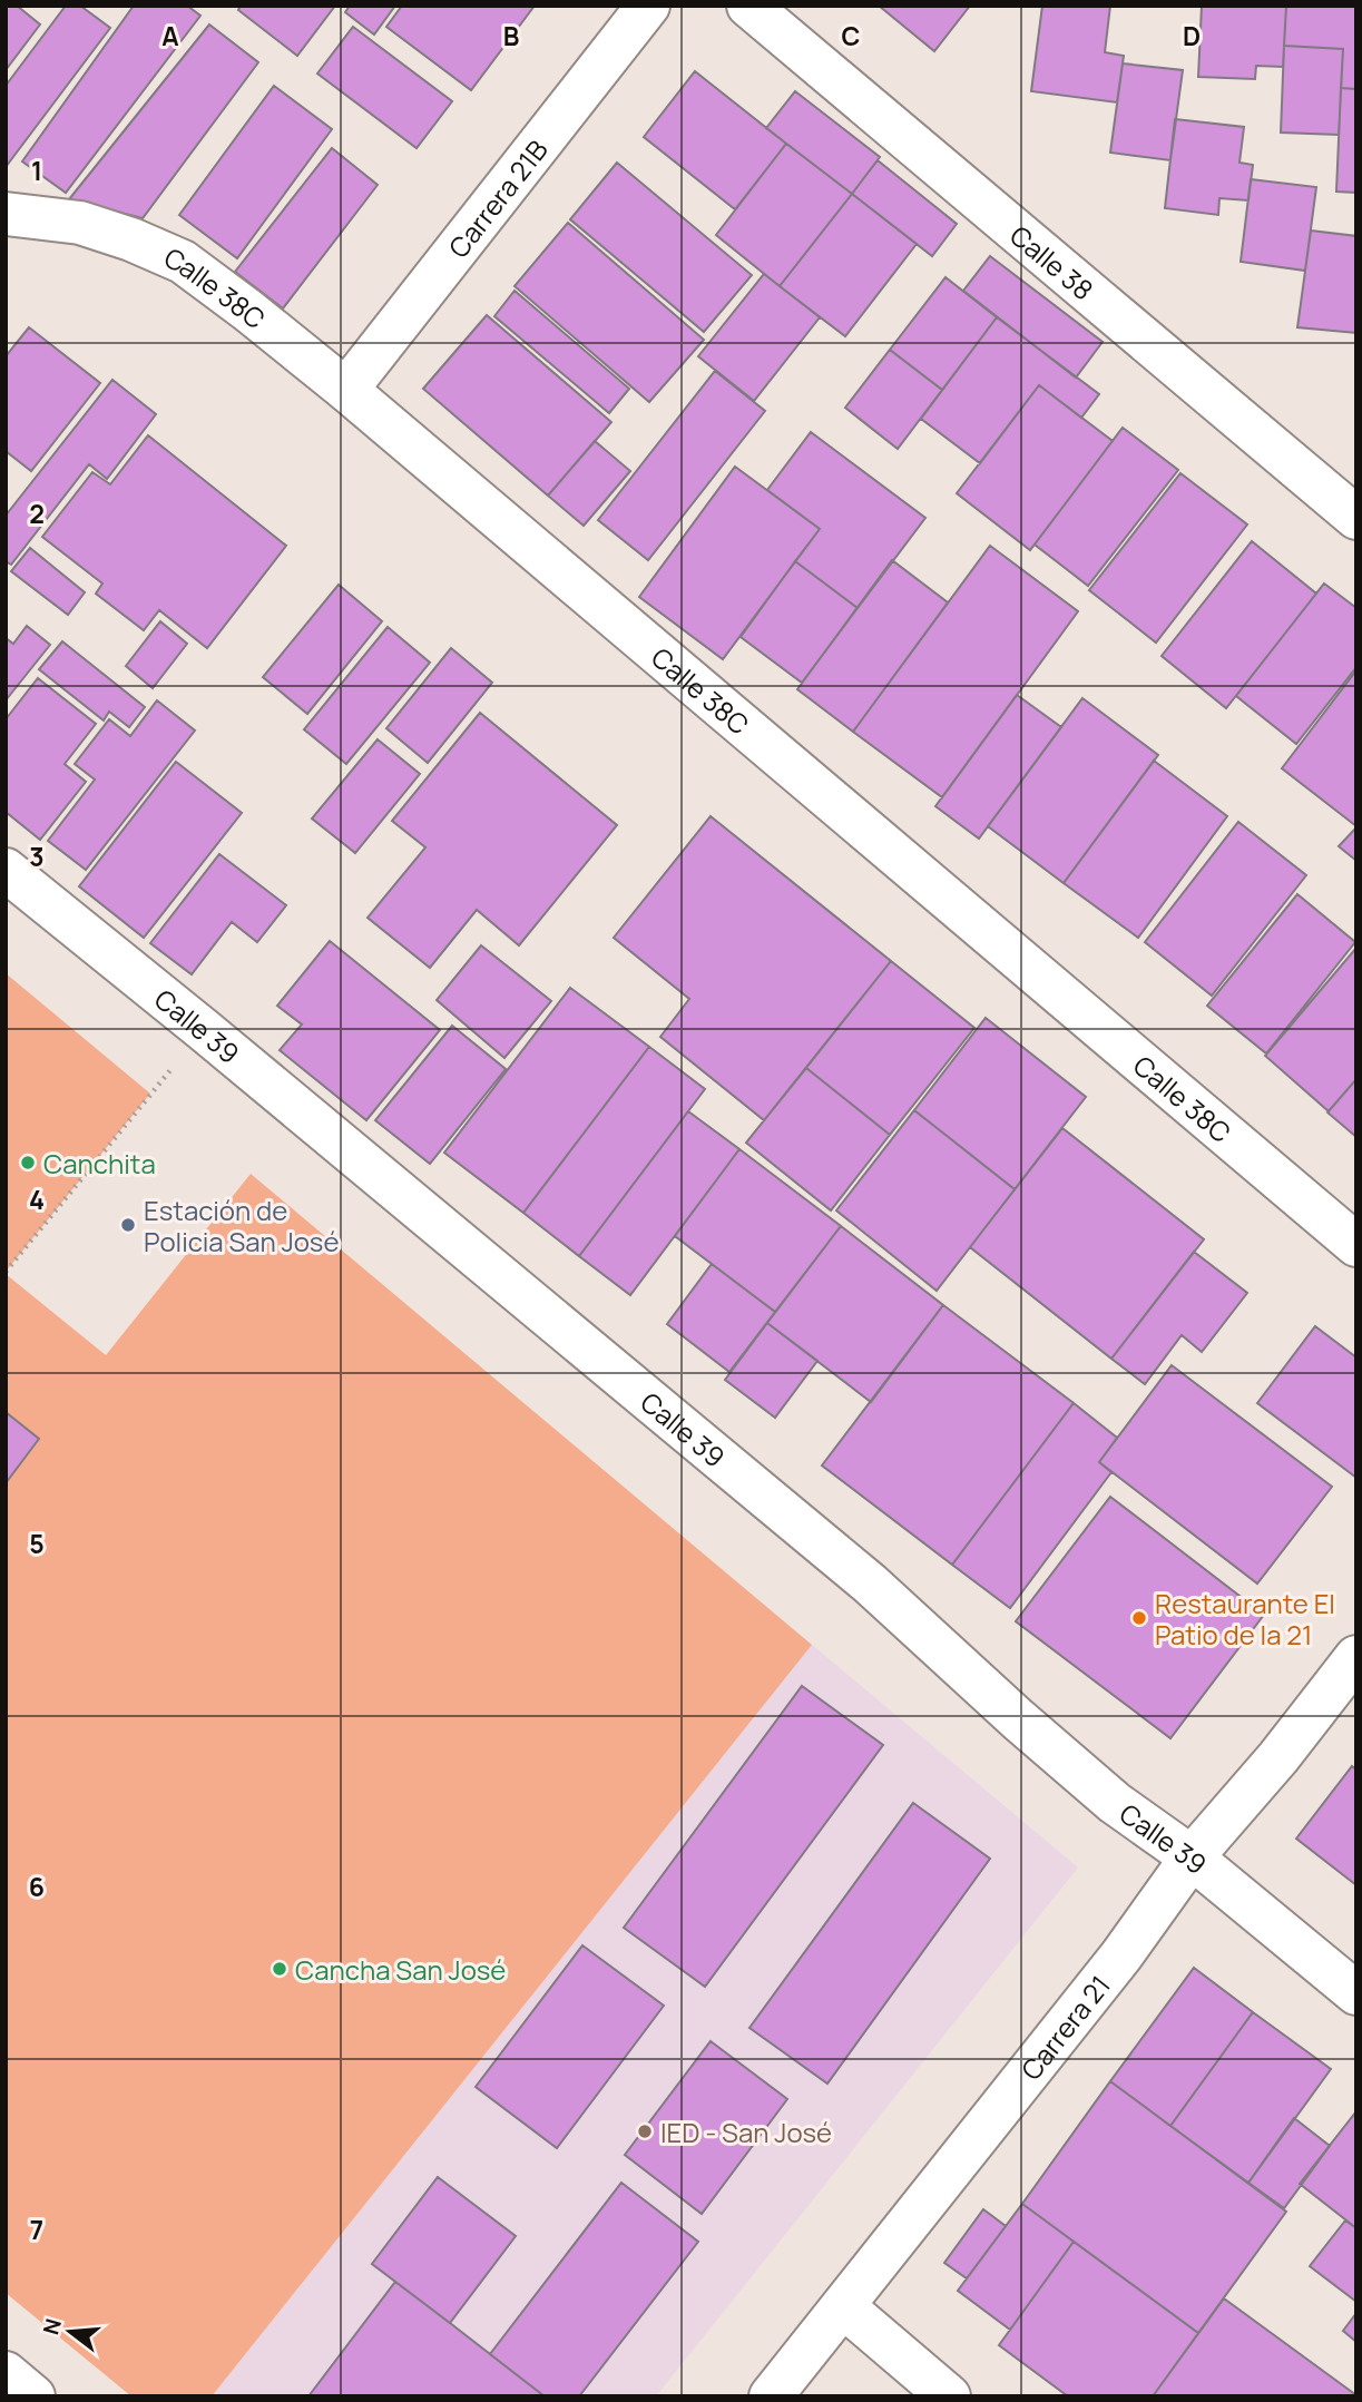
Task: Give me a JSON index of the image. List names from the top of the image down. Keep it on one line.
{"streets":{"street":["Carrera 21B","Calle 38","Calle 38C","Calle 39","Carrera 21"]},"crossings":[["Carrera 21B","Calle 38C"],["Calle 39","Carrera 21"]],"places":["Canchita","Estación de Policia San José","Restaurante El Patio de la 21","Cancha San José","IED - San José"],"north":"left","grid":{"columns":["A","B","C","D"],"rows":["1","2","3","4","5","6","7"]}}
